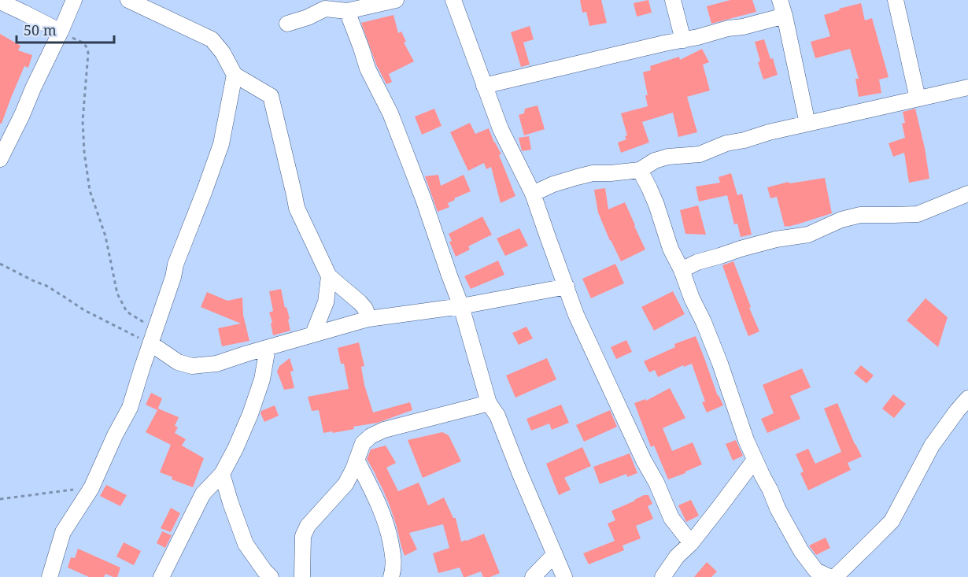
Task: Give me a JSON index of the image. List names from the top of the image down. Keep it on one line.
{"scale_bar":"50 m"}
